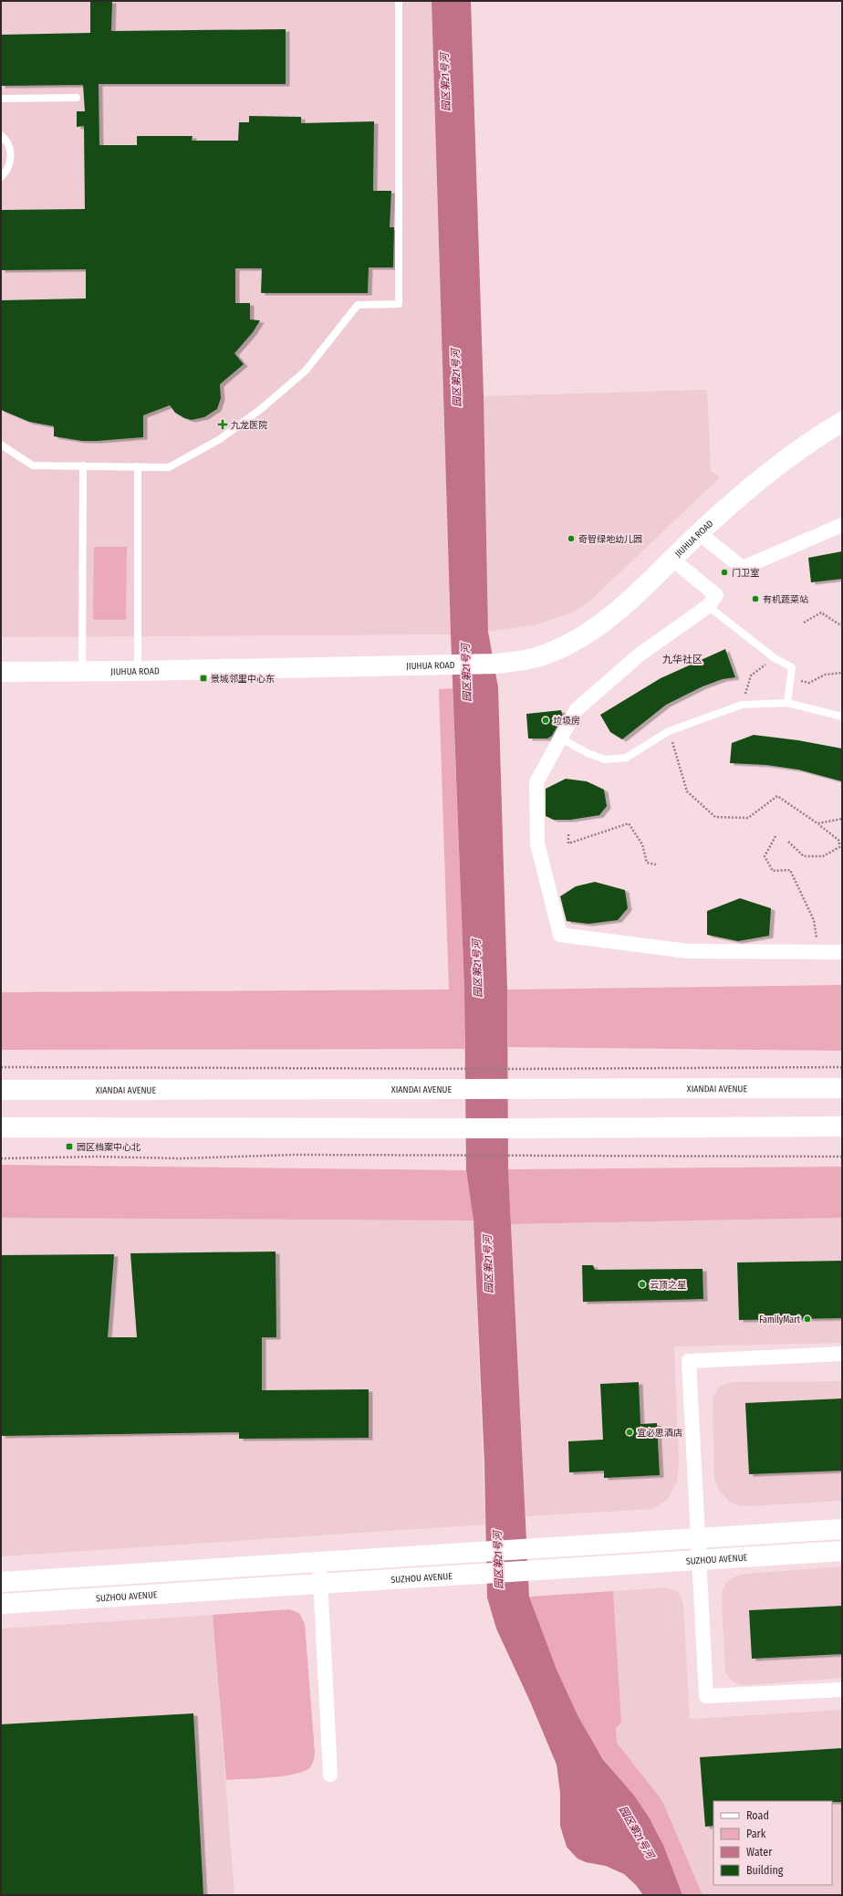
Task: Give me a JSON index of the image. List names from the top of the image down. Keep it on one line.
{"streets":{"main road":["JIUHUA ROAD","XIANDAI AVENUE","SUZHOU AVENUE"]},"districts":["九华社区"],"water":["园区第21号河"],"places":{"health":["九龙医院"],"other":["奇智绿地幼儿园","门卫室","有机蔬菜站","垃圾房","云顶之星","FamilyMart","宜必思酒店"],"transit":["景城邻里中心东","园区档案中心北"]},"legend":["Road","Park","Water","Building"]}
